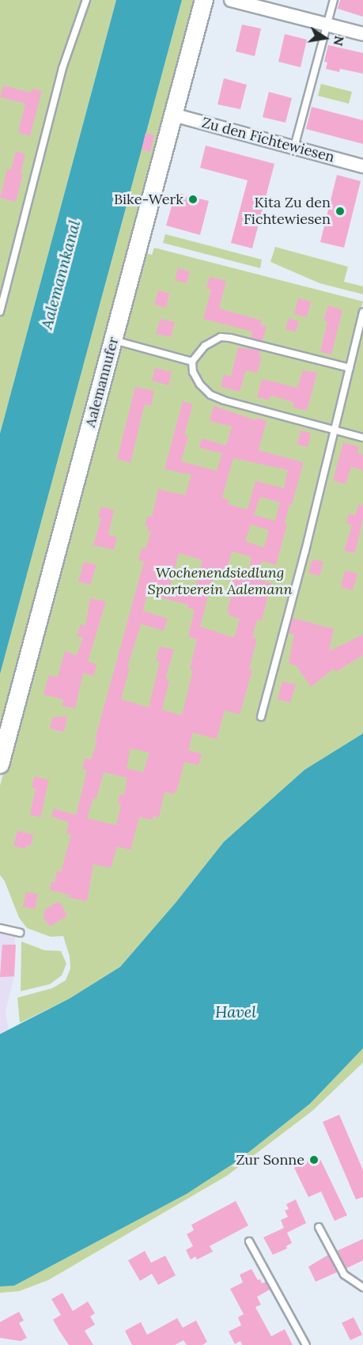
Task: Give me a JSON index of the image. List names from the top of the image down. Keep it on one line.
{"streets":{"street":["Zu den Fichtewiesen","Aalemannufer"]},"crossings":[["Zu den Fichtewiesen","Aalemannufer"]],"water":["Aalemannkanal","Havel"],"parks":["Wochenendsiedlung Sportverein Aalemann"],"places":["Bike-Werk","Kita Zu den Fichtewiesen","Zur Sonne"],"north":"right"}
